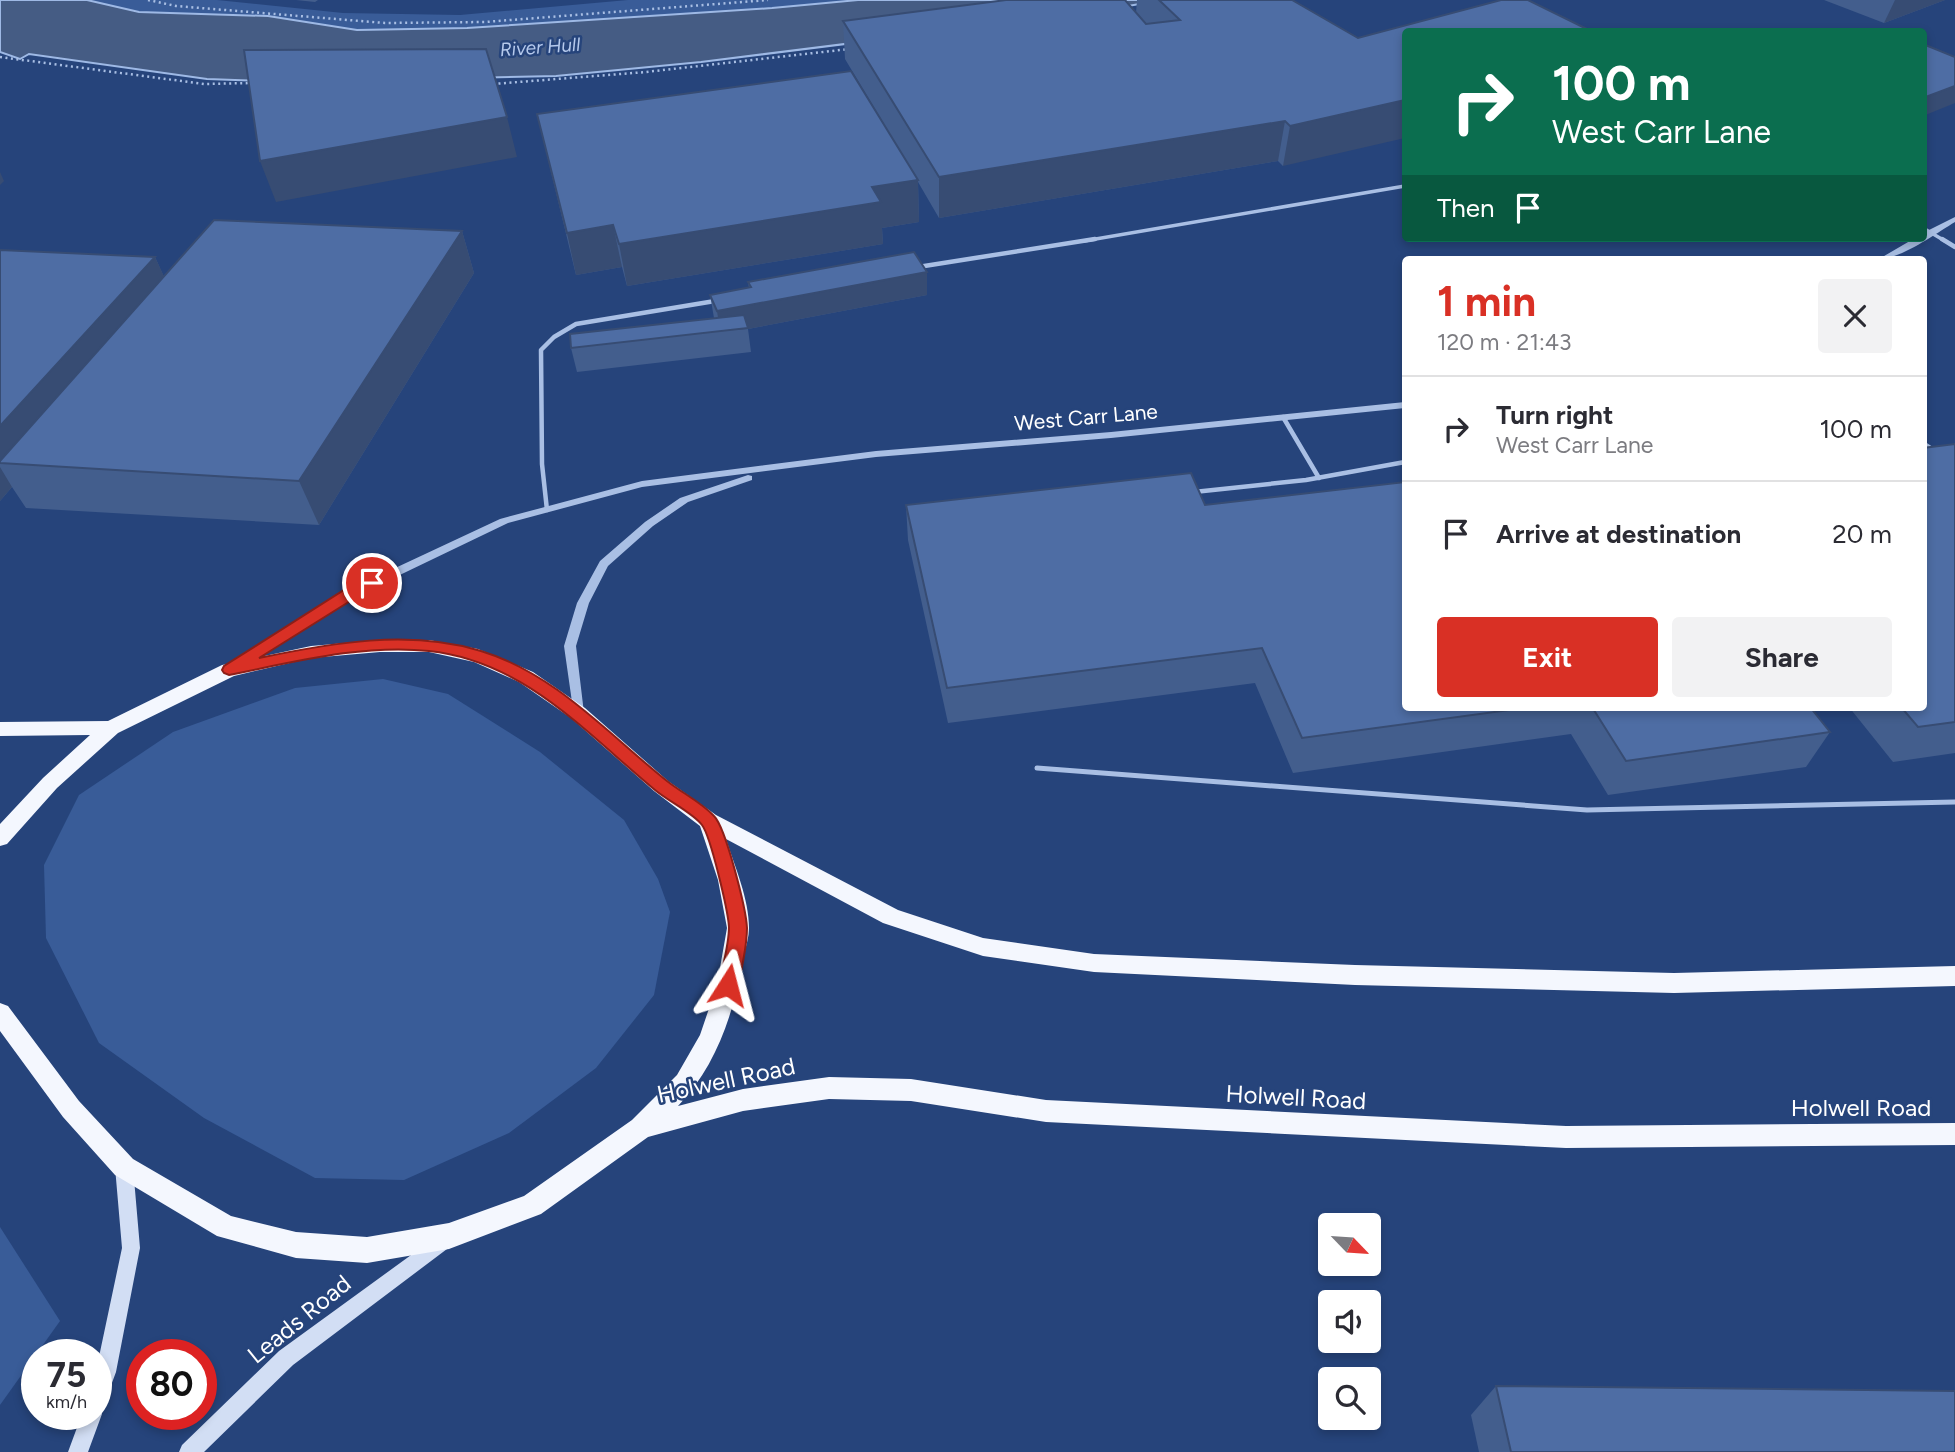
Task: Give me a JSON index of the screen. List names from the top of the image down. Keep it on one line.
{"streets":{"highway":["Holwell Road"],"main road":["Leads Road"],"street":["West Carr Lane"]},"water":["River Hull"],"north":"bottom right","page":{"turn":["100 m","West Carr Lane"],"then":"Then","heading":["1 min","120 m · 21:43"],"list":[{"name":"Turn right","note":"West Carr Lane","value":"100 m"},{"name":"Arrive at destination","value":"20 m"}],"buttons":["Exit","Share"],"speed":"75 km/h","limit":"80"}}
